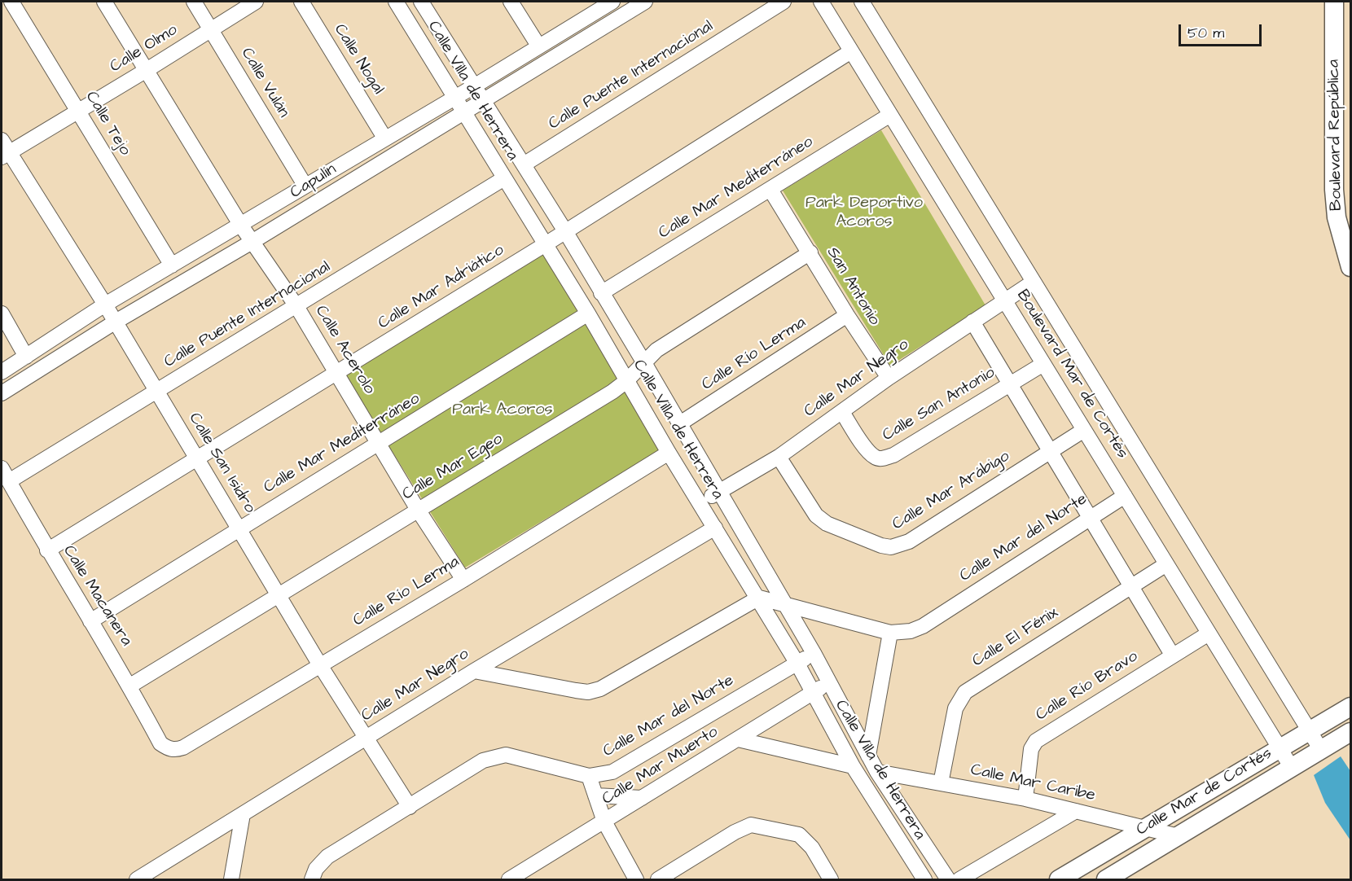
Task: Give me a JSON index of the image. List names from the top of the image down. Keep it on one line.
{"streets":{"main road":["Boulevard República","Calle Mar de Cortés"],"street":["Calle Olmo","Calle Nogal","Calle Puente Internacional","Calle Vulán","Calle Villa de Herrera","Calle Tejo","Capulín","Calle Mar Mediterráneo","San Antonio","Calle Mar Adriático","Calle Acerolo","Calle Río Lerma","Boulevard Mar de Cortés","Calle Mar Negro","Calle San Antonio","Calle San Isidro","Calle Mar Egeo","Calle Mar Arábigo","Calle Mar del Norte","Calle Macanera","Calle El Fénix","Calle Río Bravo","Calle Mar Muerto","Calle Mar Caribe"]},"crossings":[["Calle Olmo","Calle Vulán"],["Calle Olmo","Calle Tejo"],["Calle Olmo","Calle San Isidro"],["Calle Nogal","Capulín"],["Calle Puente Internacional","Calle Villa de Herrera"],["Calle Puente Internacional","Calle Acerolo"],["Calle Puente Internacional","Calle San Isidro"],["Calle Puente Internacional","Calle Macanera"],["Calle Vulán","Capulín"],["Calle Villa de Herrera","Capulín"],["Calle Villa de Herrera","Calle Mar Mediterráneo"],["Calle Villa de Herrera","Calle Mar Adriático"],["Calle Villa de Herrera","Calle Río Lerma"],["Calle Villa de Herrera","Calle Mar Negro"],["Calle Villa de Herrera","Calle Mar Egeo"],["Calle Villa de Herrera","Calle Mar del Norte"],["Calle Villa de Herrera","Calle Mar Muerto"],["Calle Villa de Herrera","Calle Mar Caribe"],["Calle Tejo","Capulín"],["Capulín","Calle Acerolo"],["Capulín","Calle San Isidro"],["Calle Mar Mediterráneo","San Antonio"],["Calle Mar Mediterráneo","Calle Acerolo"],["Calle Mar Mediterráneo","Boulevard Mar de Cortés"],["Calle Mar Mediterráneo","Calle San Isidro"],["Calle Mar Mediterráneo","Calle Macanera"],["San Antonio","Calle Río Lerma"],["San Antonio","Calle Mar Negro"],["San Antonio","Calle Mar Egeo"],["Calle Mar Adriático","Calle Acerolo"],["Calle Mar Adriático","Boulevard Mar de Cortés"],["Calle Mar Adriático","Calle San Isidro"],["Calle Mar Adriático","Calle Macanera"],["Calle Acerolo","Calle Río Lerma"],["Calle Acerolo","Calle Mar Egeo"],["Calle Río Lerma","Calle San Isidro"],["Calle Río Lerma","Calle Macanera"],["Boulevard Mar de Cortés","Calle Mar Negro"],["Boulevard Mar de Cortés","Calle San Antonio"],["Boulevard Mar de Cortés","Calle Mar Arábigo"],["Boulevard Mar de Cortés","Calle Mar del Norte"],["Boulevard Mar de Cortés","Calle El Fénix"],["Boulevard Mar de Cortés","Calle Río Bravo"],["Boulevard Mar de Cortés","Calle Mar de Cortés"],["Calle Mar Negro","Calle San Antonio"],["Calle Mar Negro","Calle San Isidro"],["Calle Mar Negro","Calle Mar Arábigo"],["Calle San Isidro","Calle Mar Egeo"],["Calle San Isidro","Calle Mar del Norte"],["Calle Mar Egeo","Calle Macanera"],["Calle El Fénix","Calle Mar Caribe"],["Calle Río Bravo","Calle Mar Caribe"],["Calle Mar Caribe","Calle Mar de Cortés"]],"parks":["Park Deportivo Acoros","Park Acoros"],"scale_bar":"50 m"}
